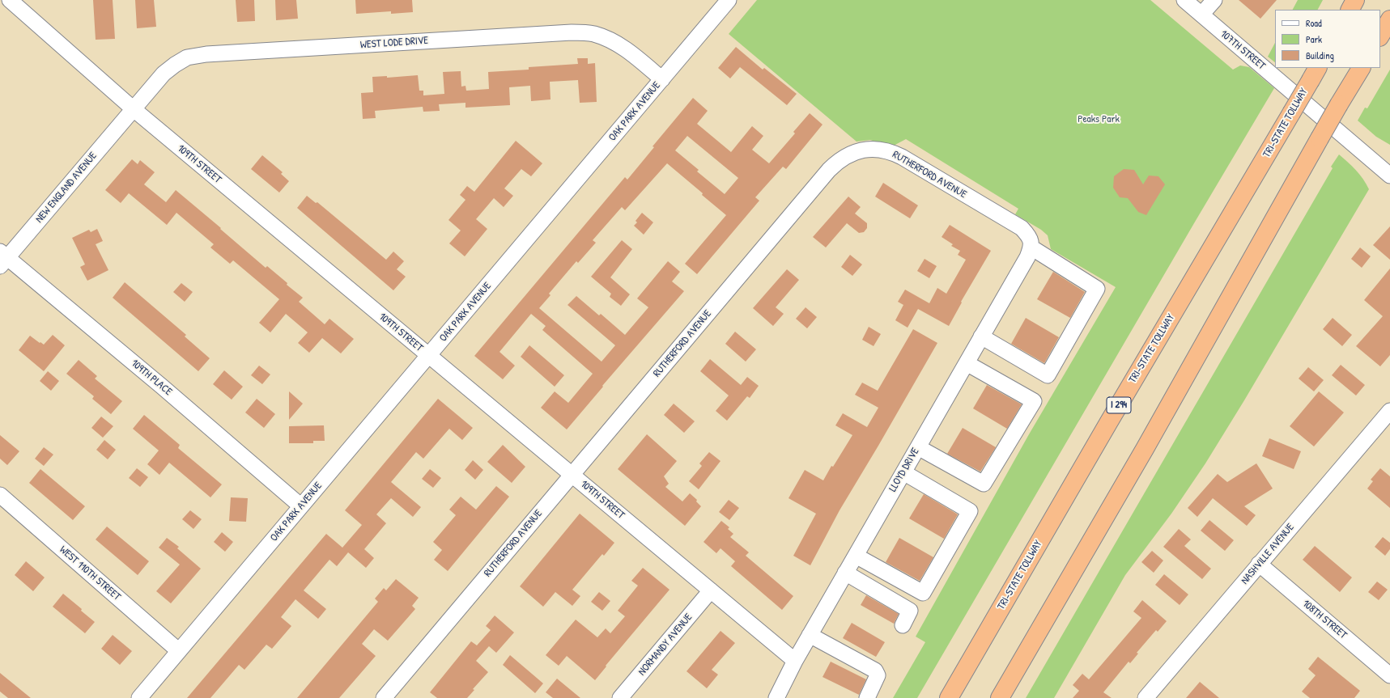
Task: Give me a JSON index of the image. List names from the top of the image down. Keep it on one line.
{"streets":{"highway":["TRI-STATE TOLLWAY","I 294"],"street":["WEST LODE DRIVE","107TH STREET","OAK PARK AVENUE","109TH STREET","RUTHERFORD AVENUE","NEW ENGLAND AVENUE","109TH PLACE","LLOYD DRIVE","NASHVILLE AVENUE","WEST 110TH STREET","108TH STREET","NORMANDY AVENUE"]},"crossings":[["WEST LODE DRIVE","OAK PARK AVENUE"],["WEST LODE DRIVE","109TH STREET"],["WEST LODE DRIVE","NEW ENGLAND AVENUE"],["OAK PARK AVENUE","109TH STREET"],["OAK PARK AVENUE","109TH PLACE"],["OAK PARK AVENUE","WEST 110TH STREET"],["109TH STREET","RUTHERFORD AVENUE"],["109TH STREET","NEW ENGLAND AVENUE"],["109TH STREET","LLOYD DRIVE"],["109TH STREET","NORMANDY AVENUE"],["RUTHERFORD AVENUE","LLOYD DRIVE"],["NEW ENGLAND AVENUE","109TH PLACE"],["NASHVILLE AVENUE","108TH STREET"]],"parks":["Peaks Park"],"legend":["Road","Park","Building"]}
